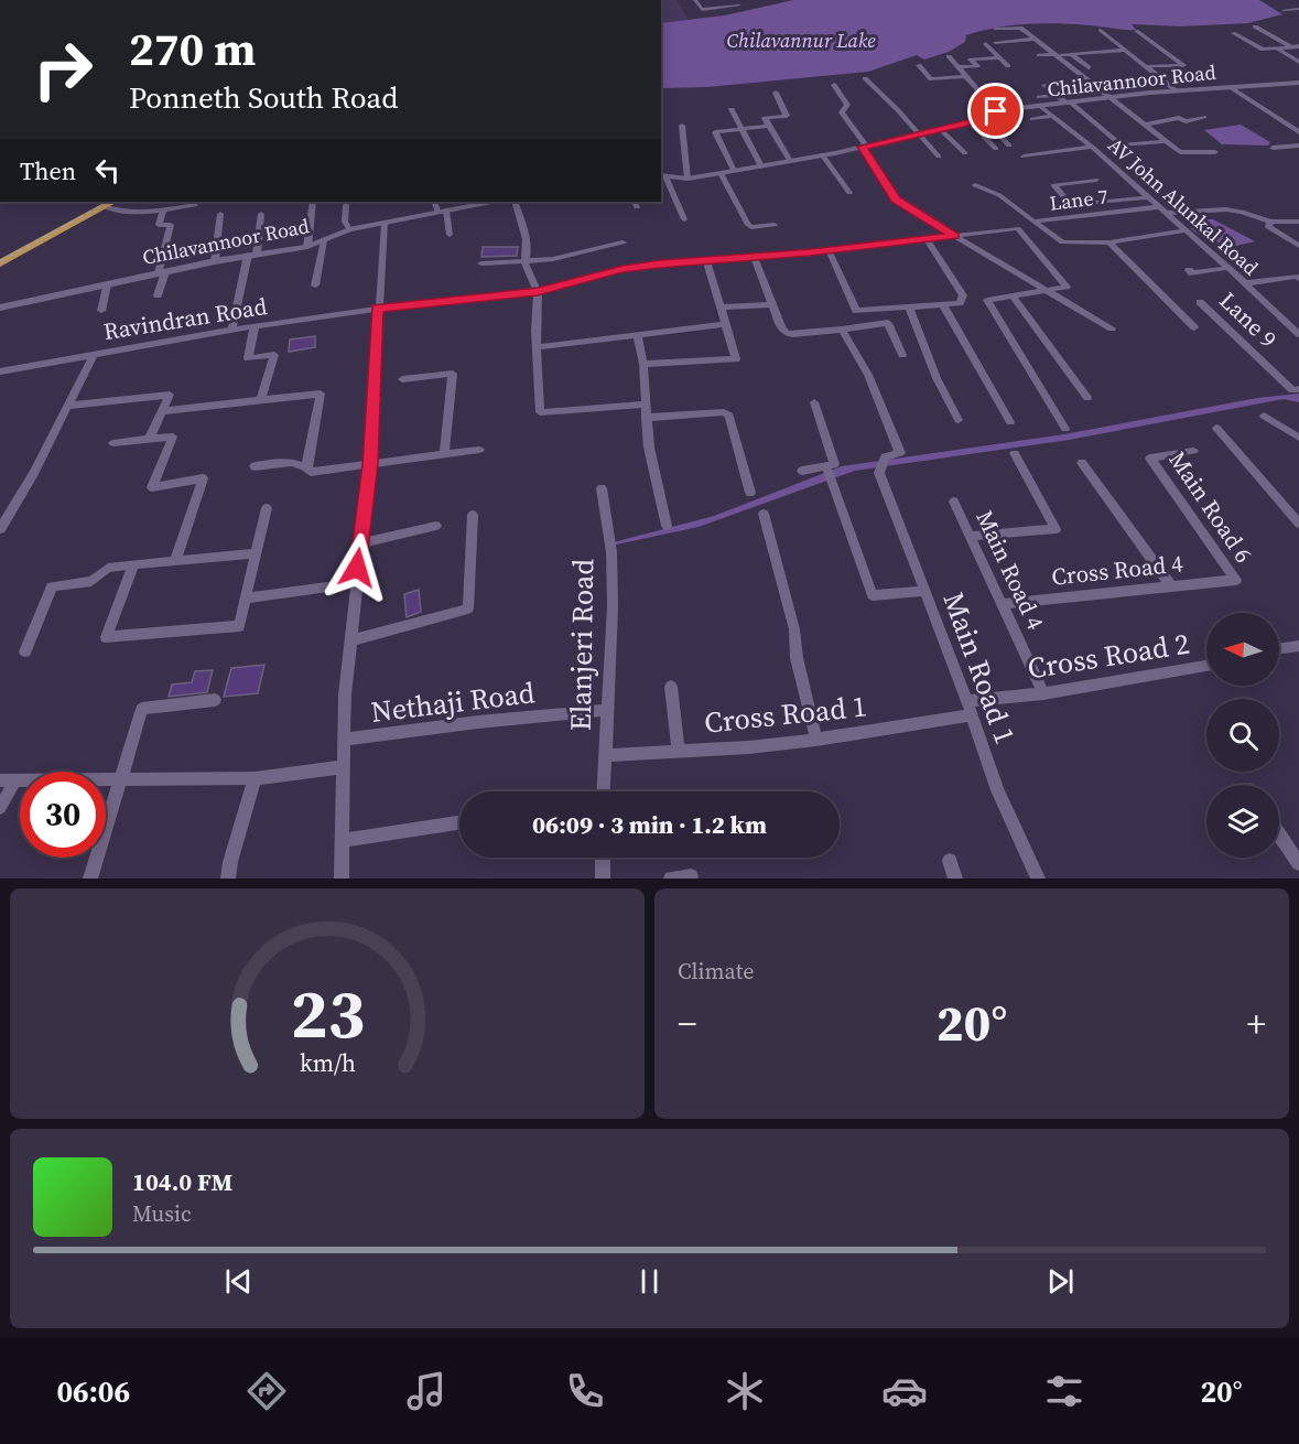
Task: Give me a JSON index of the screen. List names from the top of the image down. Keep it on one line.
{"streets":{"street":["Chilavannoor Road","Lane 7","AV John Alunkal Road","Ravindran Road","Lane 9","Main Road 6","Main Road 4","Cross Road 4","Elanjeri Road","Cross Road 2","Main Road 1","Nethaji Road","Cross Road 1"]},"crossings":[["Chilavannoor Road","AV John Alunkal Road"],["Lane 7","AV John Alunkal Road"],["Main Road 6","Cross Road 4"],["Main Road 4","Cross Road 4"],["Main Road 4","Cross Road 2"],["Elanjeri Road","Nethaji Road"],["Elanjeri Road","Cross Road 1"],["Cross Road 2","Main Road 1"],["Main Road 1","Cross Road 1"]],"water":["Chilavannur Lake"],"north":"left","page":{"turn":["270 m","Ponneth South Road"],"then":"Then","limit":"30","trip":"06:09 · 3 min · 1.2 km","tile":"Climate","heat":["−","20°","+"],"song":["104.0 FM","Music"],"tabs":["06:06","20°"],"gauge":["23","km/h"]}}
